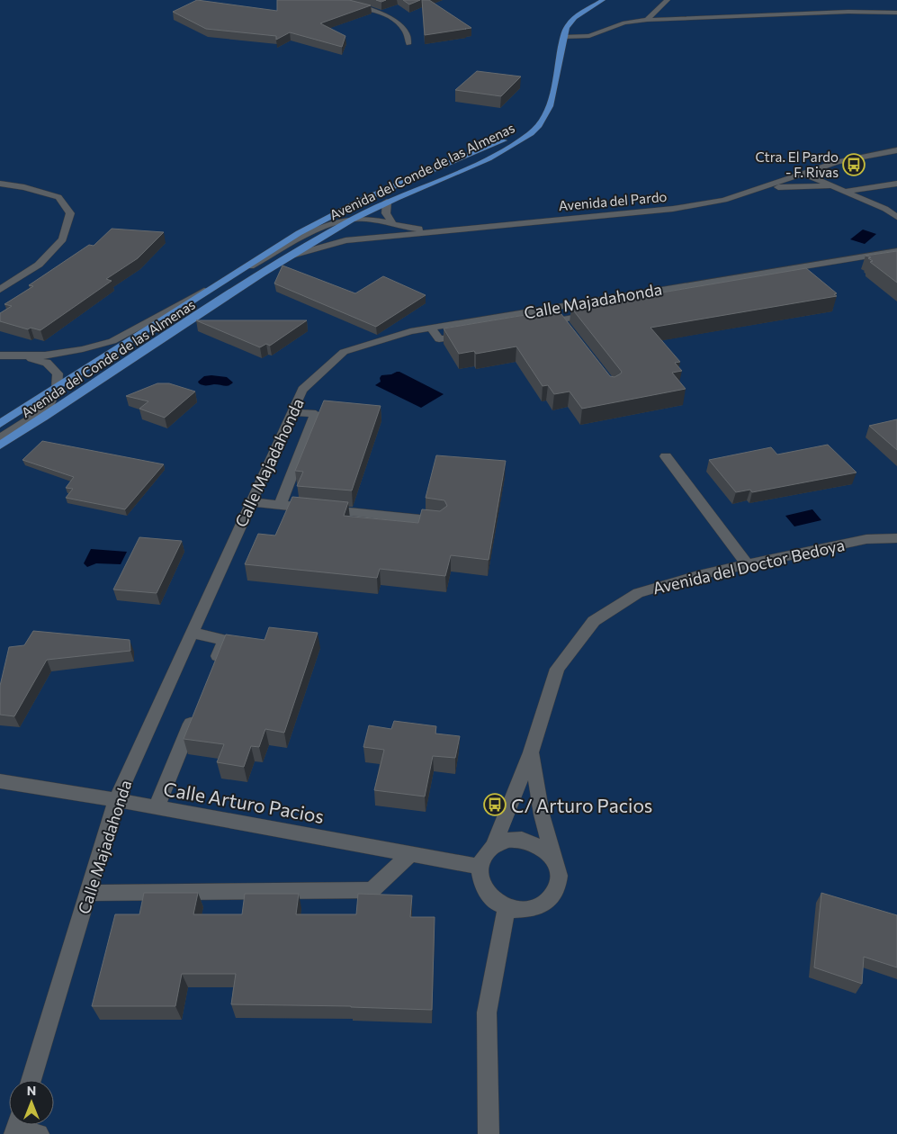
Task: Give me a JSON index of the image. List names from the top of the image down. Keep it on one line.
{"streets":{"main road":["Avenida del Conde de las Almenas"],"street":["Avenida del Pardo","Calle Majadahonda","Avenida del Doctor Bedoya","Calle Arturo Pacios"]},"crossings":[["Calle Majadahonda","Calle Arturo Pacios"],["Avenida del Doctor Bedoya","Calle Arturo Pacios"]],"places":{"bus stop":["Ctra. El Pardo - F. Rivas","C/ Arturo Pacios"]},"north":"top"}
